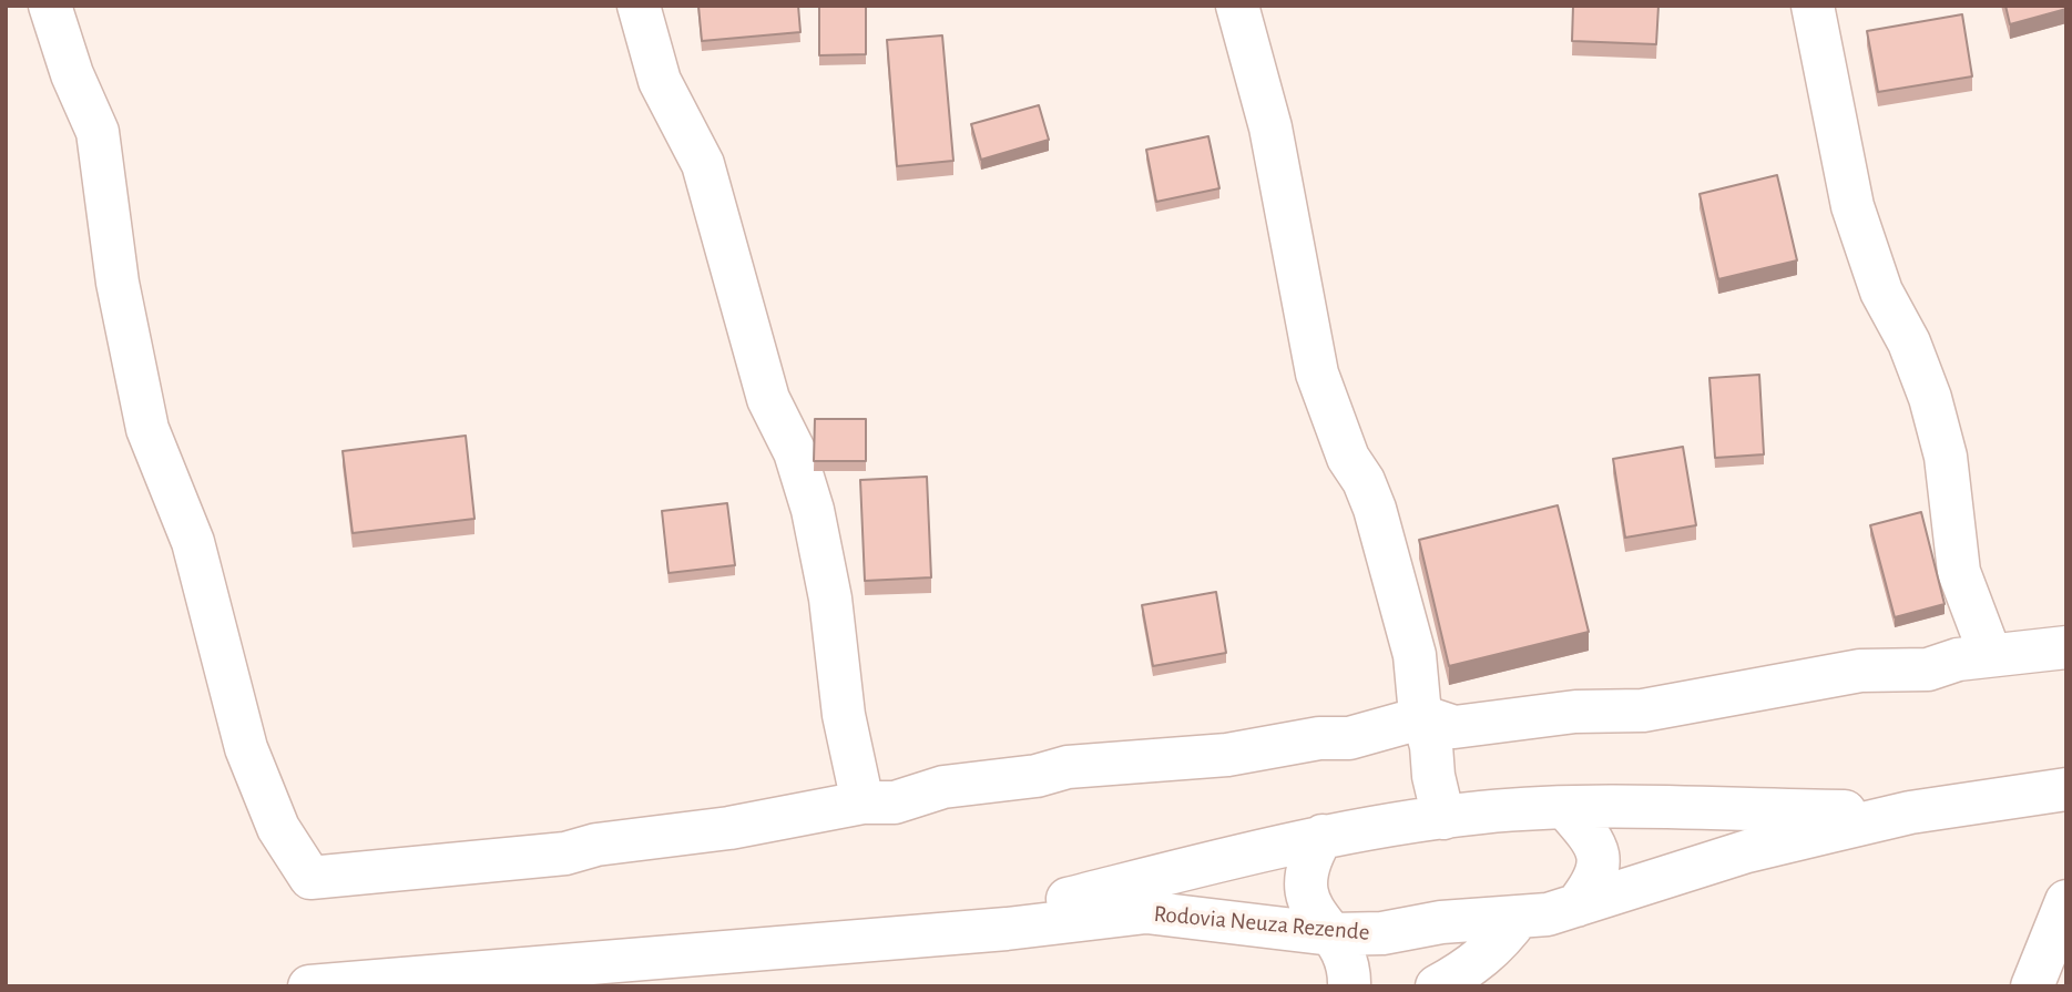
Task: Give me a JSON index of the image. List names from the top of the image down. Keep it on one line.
{"streets":{"street":["Rodovia Neuza Rezende"]}}
